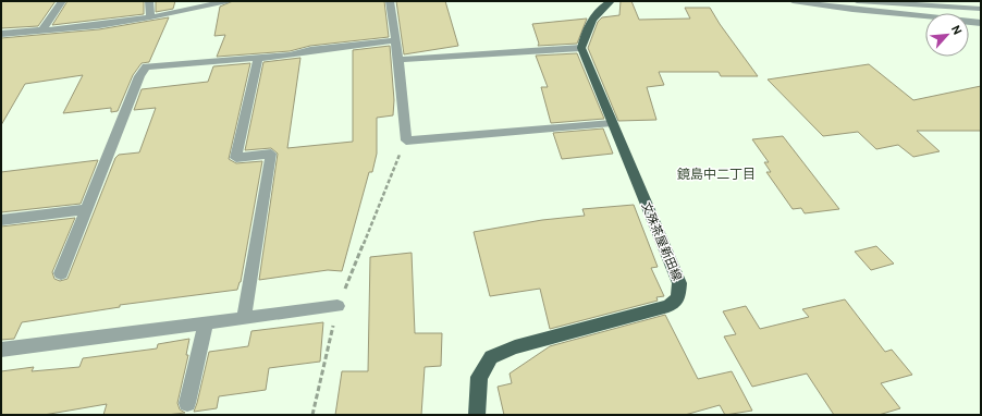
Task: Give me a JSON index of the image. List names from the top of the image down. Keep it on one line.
{"streets":{"main road":["文殊茶屋新田線"]},"districts":["鏡島中二丁目"],"north":"top right"}
